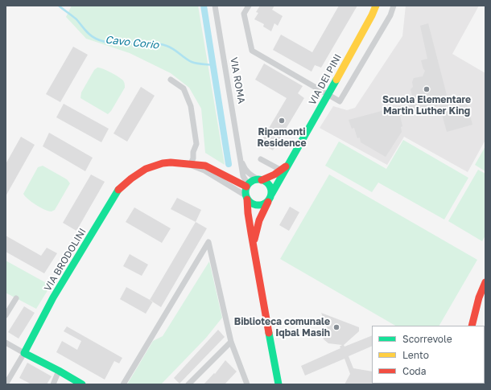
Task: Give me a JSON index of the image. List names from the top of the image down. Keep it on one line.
{"streets":{"street":["VIA DEI PINI","VIA ROMA","VIA BRODOLINI"]},"crossings":[["VIA DEI PINI","VIA ROMA"],["VIA DEI PINI","VIA BRODOLINI"],["VIA ROMA","VIA BRODOLINI"]],"water":["Cavo Corio"],"places":["Scuola Elementare Martin Luther King","Ripamonti Residence","Biblioteca comunale Iqbal Masih"],"legend":["Scorrevole","Lento","Coda"]}
